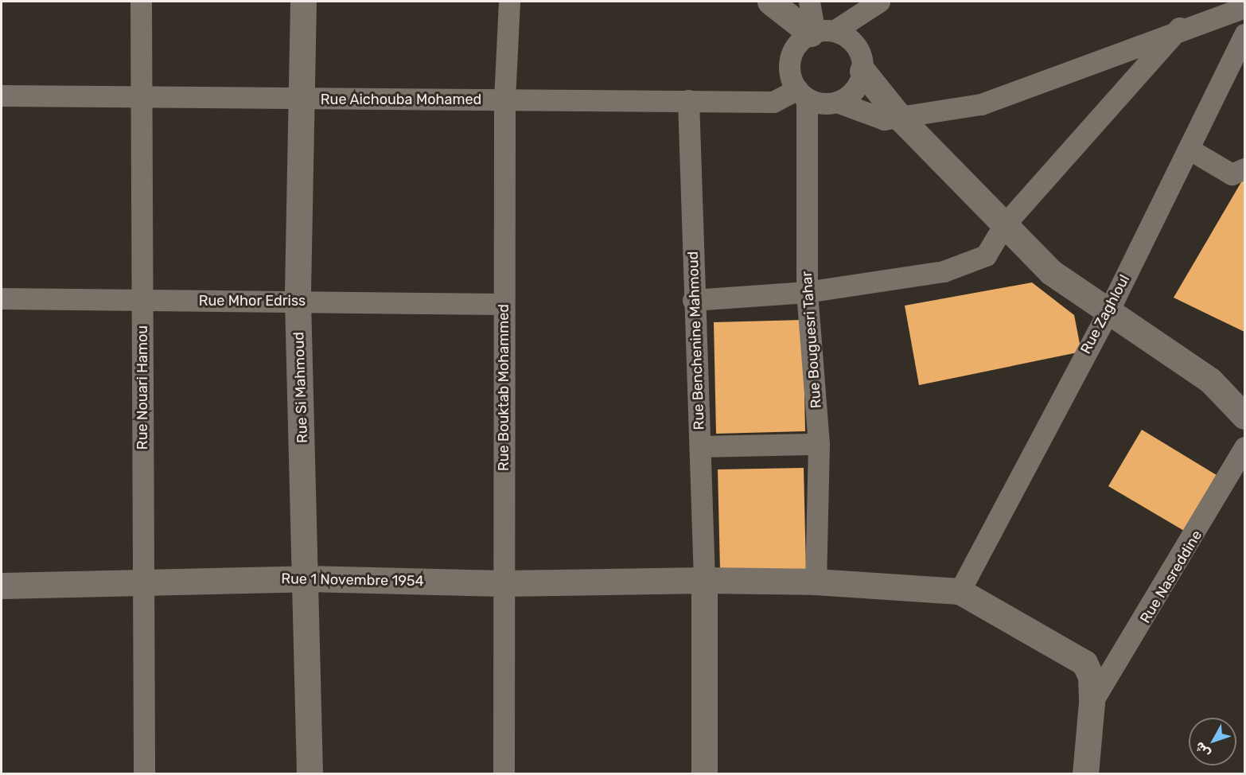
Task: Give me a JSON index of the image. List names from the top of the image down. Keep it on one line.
{"streets":{"street":["Rue Aichouba Mohamed","Rue Mhor Edriss","Rue Zaghloul","Rue Bouguesri Tahar","Rue Benchenine Mahmoud","Rue Nouari Hamou","Rue Si Mahmoud","Rue Bouktab Mohammed","Rue Nasreddine","Rue 1 Novembre 1954"]},"crossings":[["Rue Aichouba Mohamed","Rue Bouguesri Tahar"],["Rue Aichouba Mohamed","Rue Benchenine Mahmoud"],["Rue Aichouba Mohamed","Rue Nouari Hamou"],["Rue Aichouba Mohamed","Rue Si Mahmoud"],["Rue Aichouba Mohamed","Rue Bouktab Mohammed"],["Rue Mhor Edriss","Rue Nouari Hamou"],["Rue Mhor Edriss","Rue Si Mahmoud"],["Rue Mhor Edriss","Rue Bouktab Mohammed"],["Rue Zaghloul","Rue 1 Novembre 1954"],["Rue Bouguesri Tahar","Rue 1 Novembre 1954"],["Rue Benchenine Mahmoud","Rue 1 Novembre 1954"],["Rue Nouari Hamou","Rue 1 Novembre 1954"],["Rue Si Mahmoud","Rue 1 Novembre 1954"],["Rue Bouktab Mohammed","Rue 1 Novembre 1954"]],"north":"bottom left"}
